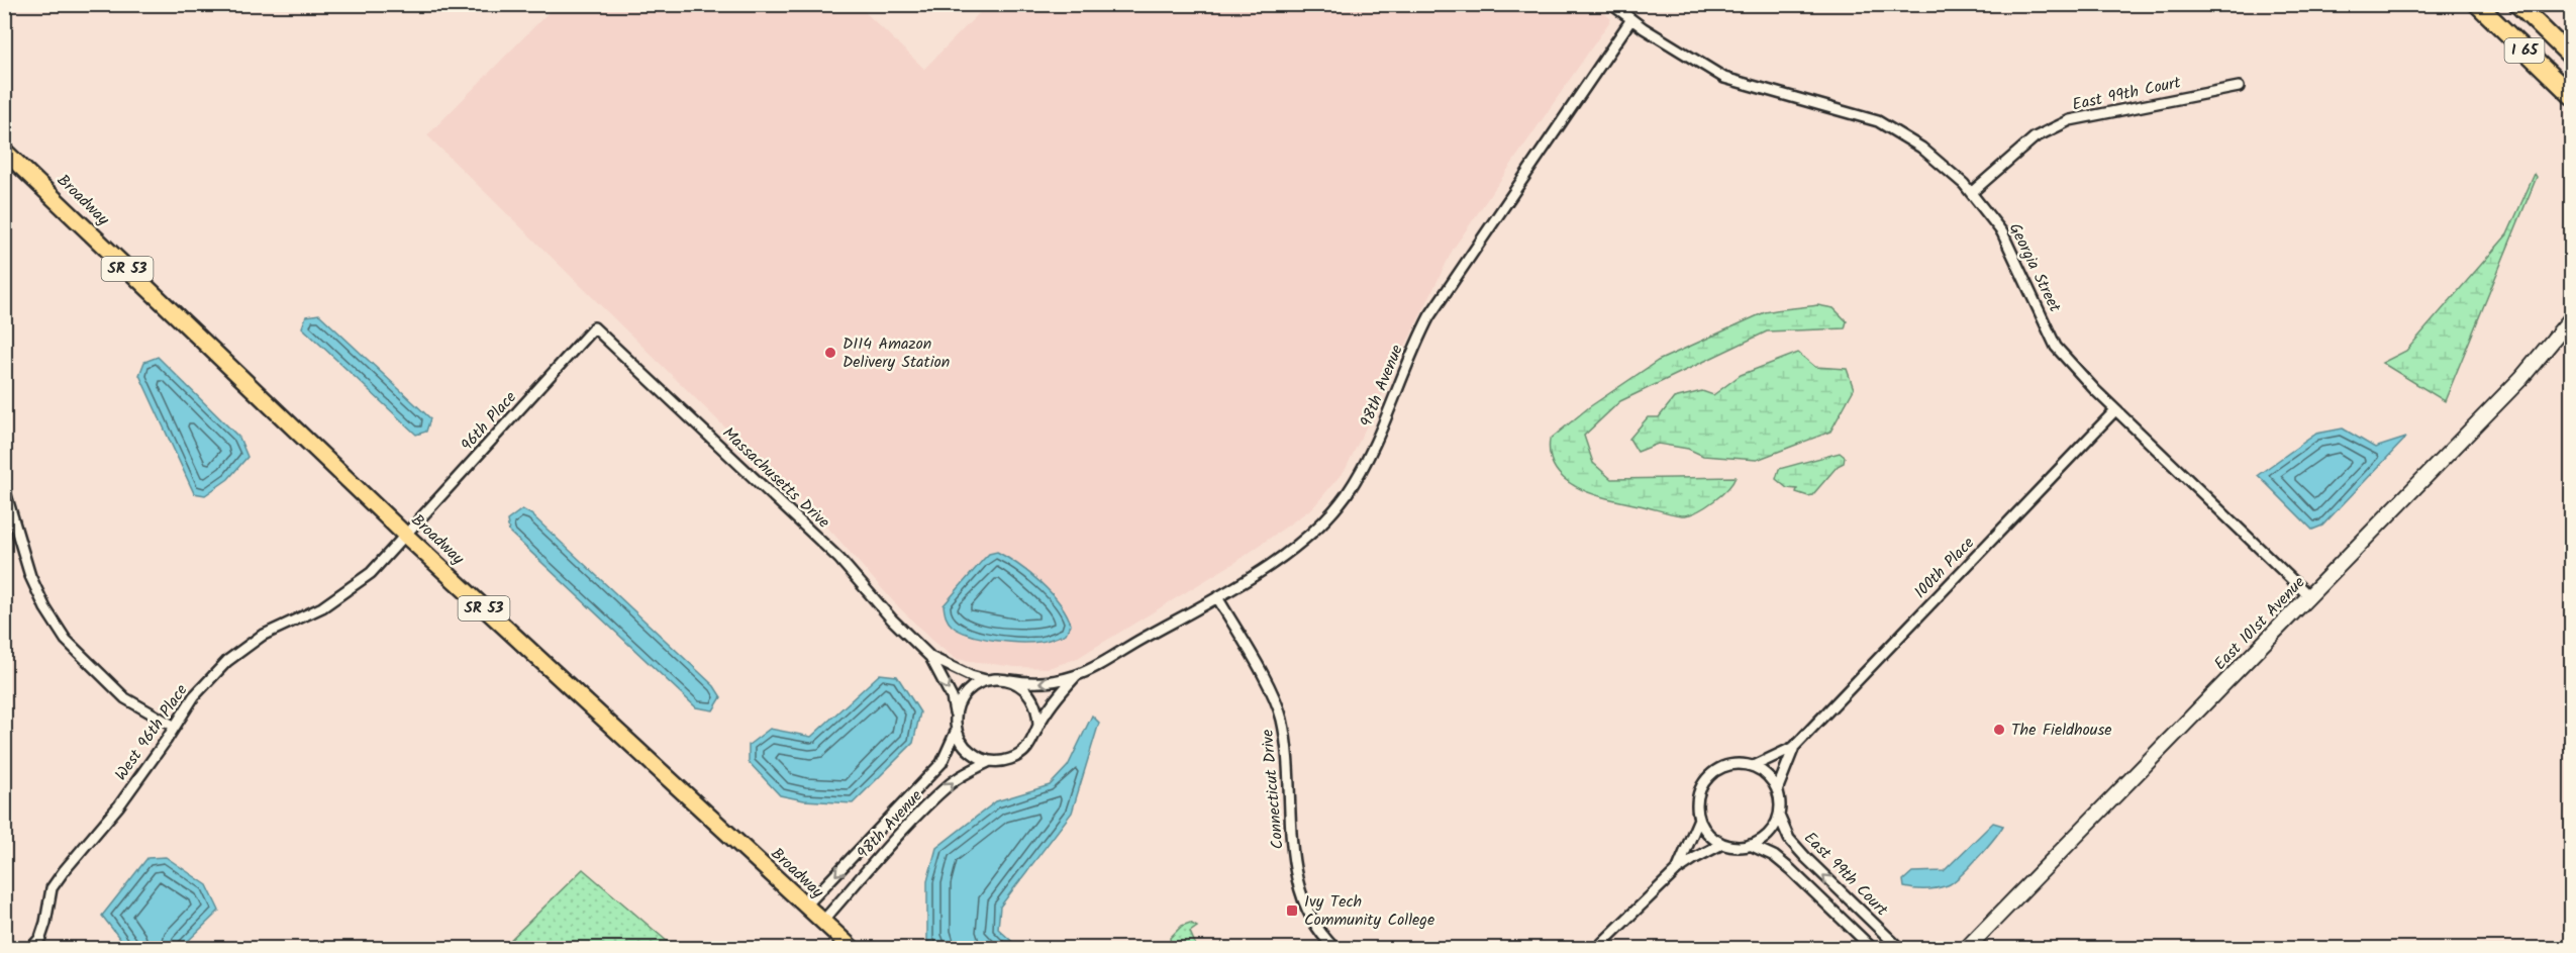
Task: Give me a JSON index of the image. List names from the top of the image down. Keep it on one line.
{"streets":{"highway":["I 65"],"main road":["Broadway","SR 53"],"street":["East 99th Court","Georgia Street","98th Avenue","96th Place","Massachusetts Drive","100th Place","East 101st Avenue","West 96th Place","Connecticut Drive"]},"crossings":[["East 99th Court","Georgia Street"],["East 99th Court","100th Place"],["Broadway","98th Avenue"],["Broadway","96th Place"],["Broadway","West 96th Place"],["Georgia Street","98th Avenue"],["Georgia Street","100th Place"],["Georgia Street","East 101st Avenue"],["98th Avenue","Massachusetts Drive"],["98th Avenue","Connecticut Drive"],["96th Place","Massachusetts Drive"],["96th Place","West 96th Place"]],"places":{"other":["DII4 Amazon Delivery Station","The Fieldhouse"],"transit":["Ivy Tech Community College"]}}
